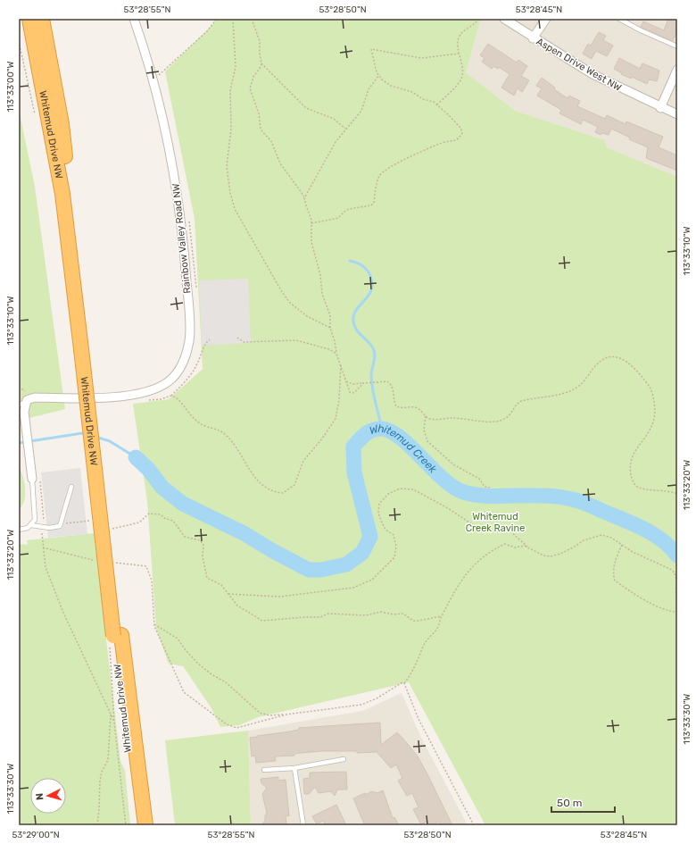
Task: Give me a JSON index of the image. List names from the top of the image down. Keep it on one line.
{"streets":{"highway":["Whitemud Drive NW"],"street":["Aspen Drive West NW","Rainbow Valley Road NW"]},"water":["Whitemud Creek"],"parks":["Whitemud Creek Ravine"],"scale_bar":"50 m","north":"left","coordinates":["53°28'55\"N","53°28'50\"N","53°28'45\"N","113°33'00\"W","113°33'10\"W","113°33'20\"W","113°33'30\"W","53°29'00\"N"]}
